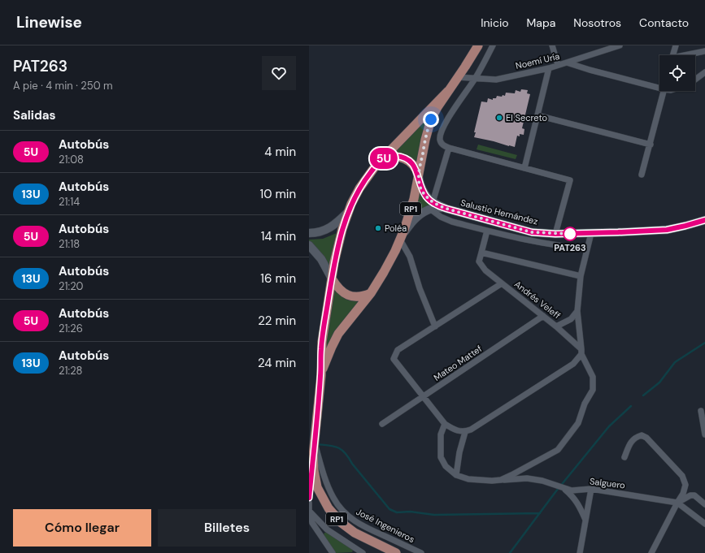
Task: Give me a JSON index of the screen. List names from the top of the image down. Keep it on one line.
{"streets":{"main road":["RP1"],"street":["Noemí Uría","Salustio Hernández","Andrés Veleff","Mateo Mattef","Salguero","José Ingenieros"]},"crossings":[["Noemí Uría","RP1"],["RP1","José Ingenieros"],["Andrés Veleff","Mateo Mattef"]],"places":["El Secreto","Poléa","PAT263"],"lines":["bus line 5U"],"page":{"header":"Linewise","nav":["Inicio","Mapa","Nosotros","Contacto"],"heading":[["PAT263","A pie · 4 min · 250 m"],"Salidas"],"on_map":"5U","list":[{"mark":"5U","name":"Autobús","note":"21:08","value":"4 min"},{"mark":"13U","name":"Autobús","note":"21:14","value":"10 min"},{"mark":"5U","name":"Autobús","note":"21:18","value":"14 min"},{"mark":"13U","name":"Autobús","note":"21:20","value":"16 min"},{"mark":"5U","name":"Autobús","note":"21:26","value":"22 min"},{"mark":"13U","name":"Autobús","note":"21:28","value":"24 min"}],"buttons":["Cómo llegar","Billetes"]}}
